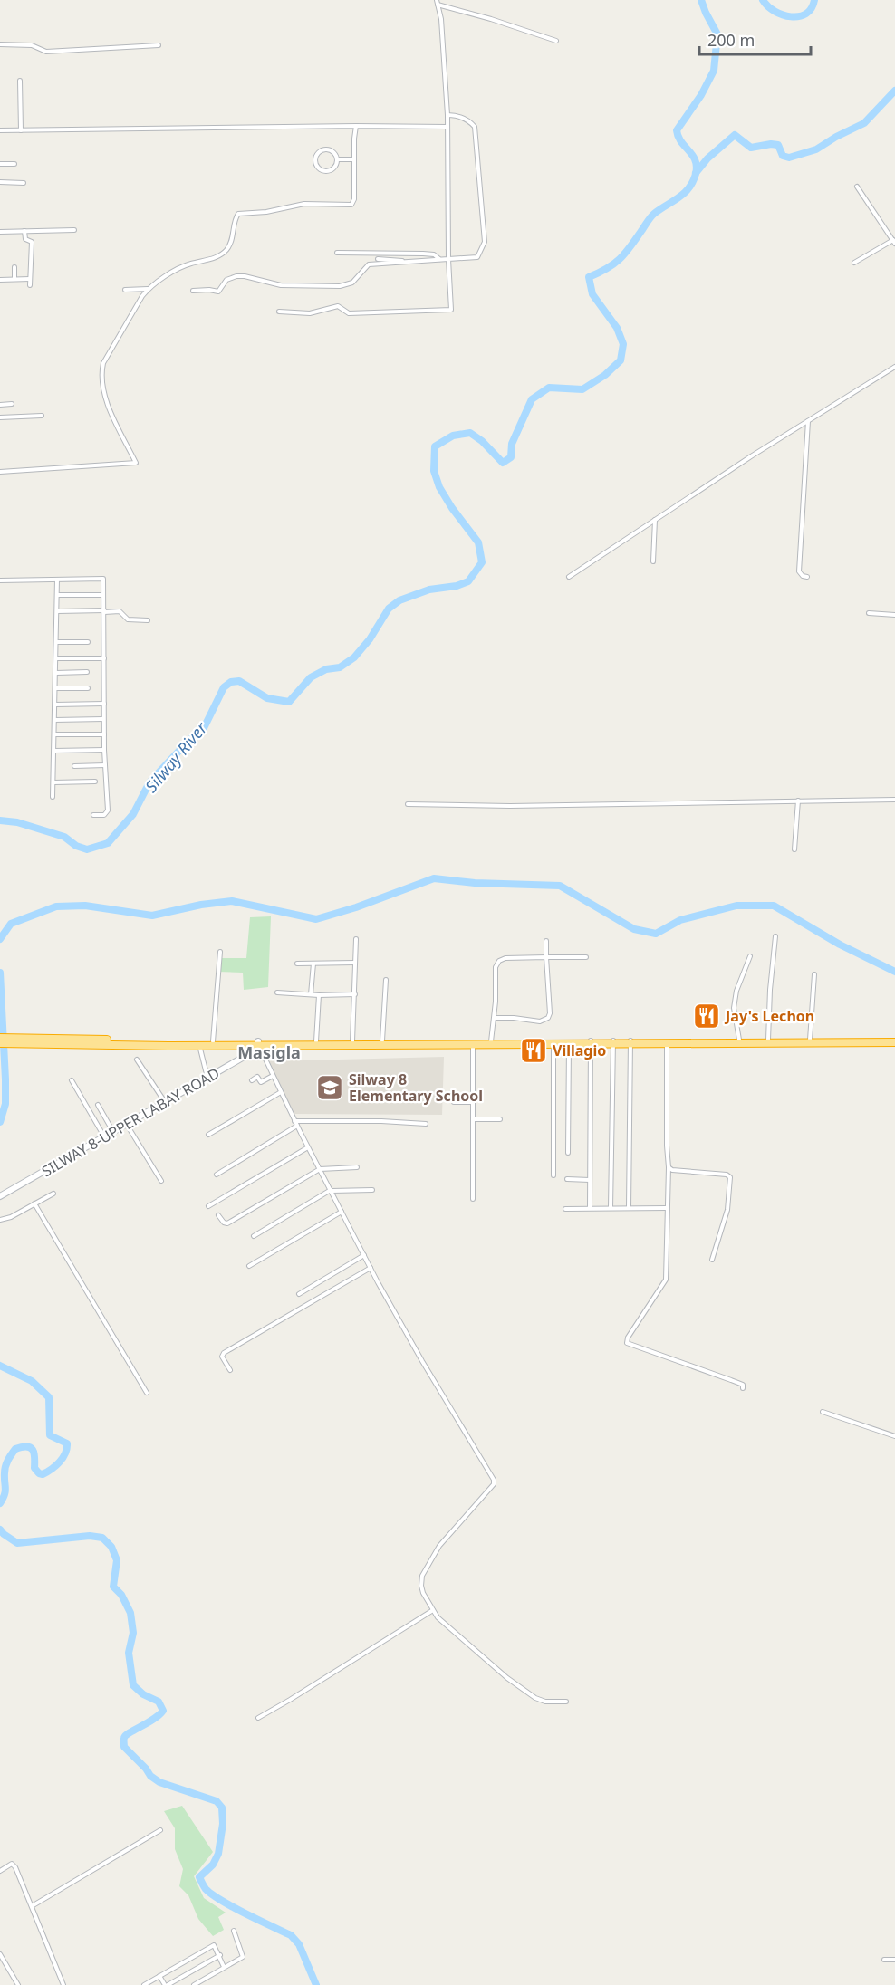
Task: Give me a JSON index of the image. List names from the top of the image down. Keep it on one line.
{"streets":{"main road":["SILWAY 8-UPPER LABAY ROAD"]},"districts":["Masigla"],"water":["Silway River"],"places":{"restaurant":["Jay's Lechon","Villagio"],"school or university":["Silway 8 Elementary School"]},"scale_bar":"200 m"}
